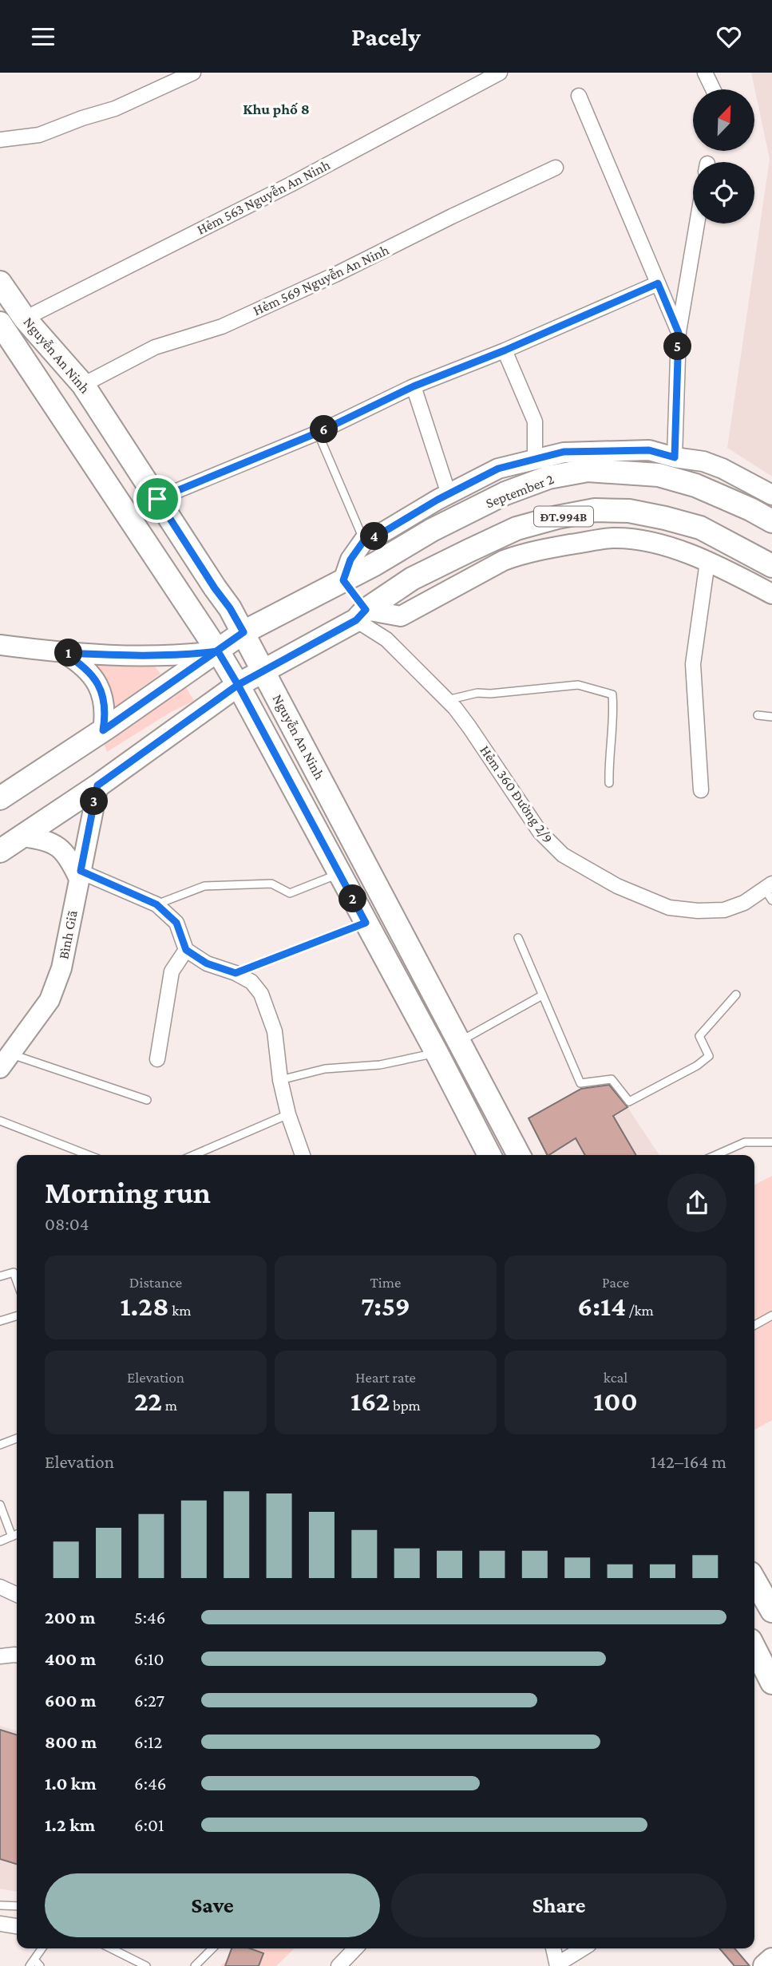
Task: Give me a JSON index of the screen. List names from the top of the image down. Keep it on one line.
{"streets":{"main road":["Nguyễn An Ninh","September 2","ĐT.994B","Bình Giã"],"street":["Hẻm 563 Nguyễn An Ninh","Hẻm 569 Nguyễn An Ninh","Hẻm 360 Đường 2/9"]},"crossings":[["Hẻm 563 Nguyễn An Ninh","Nguyễn An Ninh"],["Hẻm 569 Nguyễn An Ninh","Nguyễn An Ninh"],["Nguyễn An Ninh","September 2"],["Nguyễn An Ninh","ĐT.994B"],["ĐT.994B","Hẻm 360 Đường 2/9"],["ĐT.994B","Bình Giã"]],"districts":["Khu phố 8"],"north":"top right","page":{"header":"Pacely","pins":["5","6","4","1","3","2"],"heading":["Morning run","08:04"],"stats":[["Distance","1.28 km"],["Time","7:59"],["Pace","6:14 /km"],["Elevation","22 m"],["Heart rate","162 bpm"],["kcal","100"]],"chart":["Elevation","142–164 m"],"list":[{"name":"200 m","note":"5:46"},{"name":"400 m","note":"6:10"},{"name":"600 m","note":"6:27"},{"name":"800 m","note":"6:12"},{"name":"1.0 km","note":"6:46"},{"name":"1.2 km","note":"6:01"}],"buttons":["Save","Share"]}}
